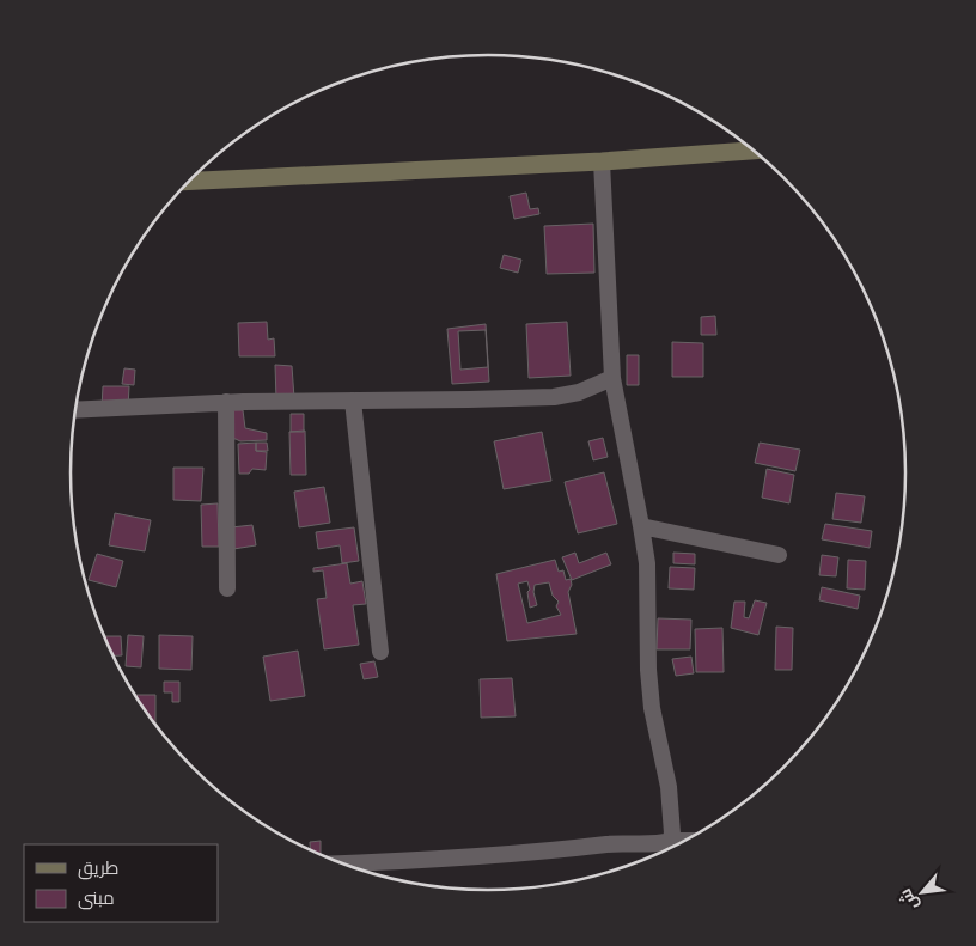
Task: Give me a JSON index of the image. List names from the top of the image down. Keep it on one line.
{"legend":["طريق","مبنى"],"north":"bottom left"}
